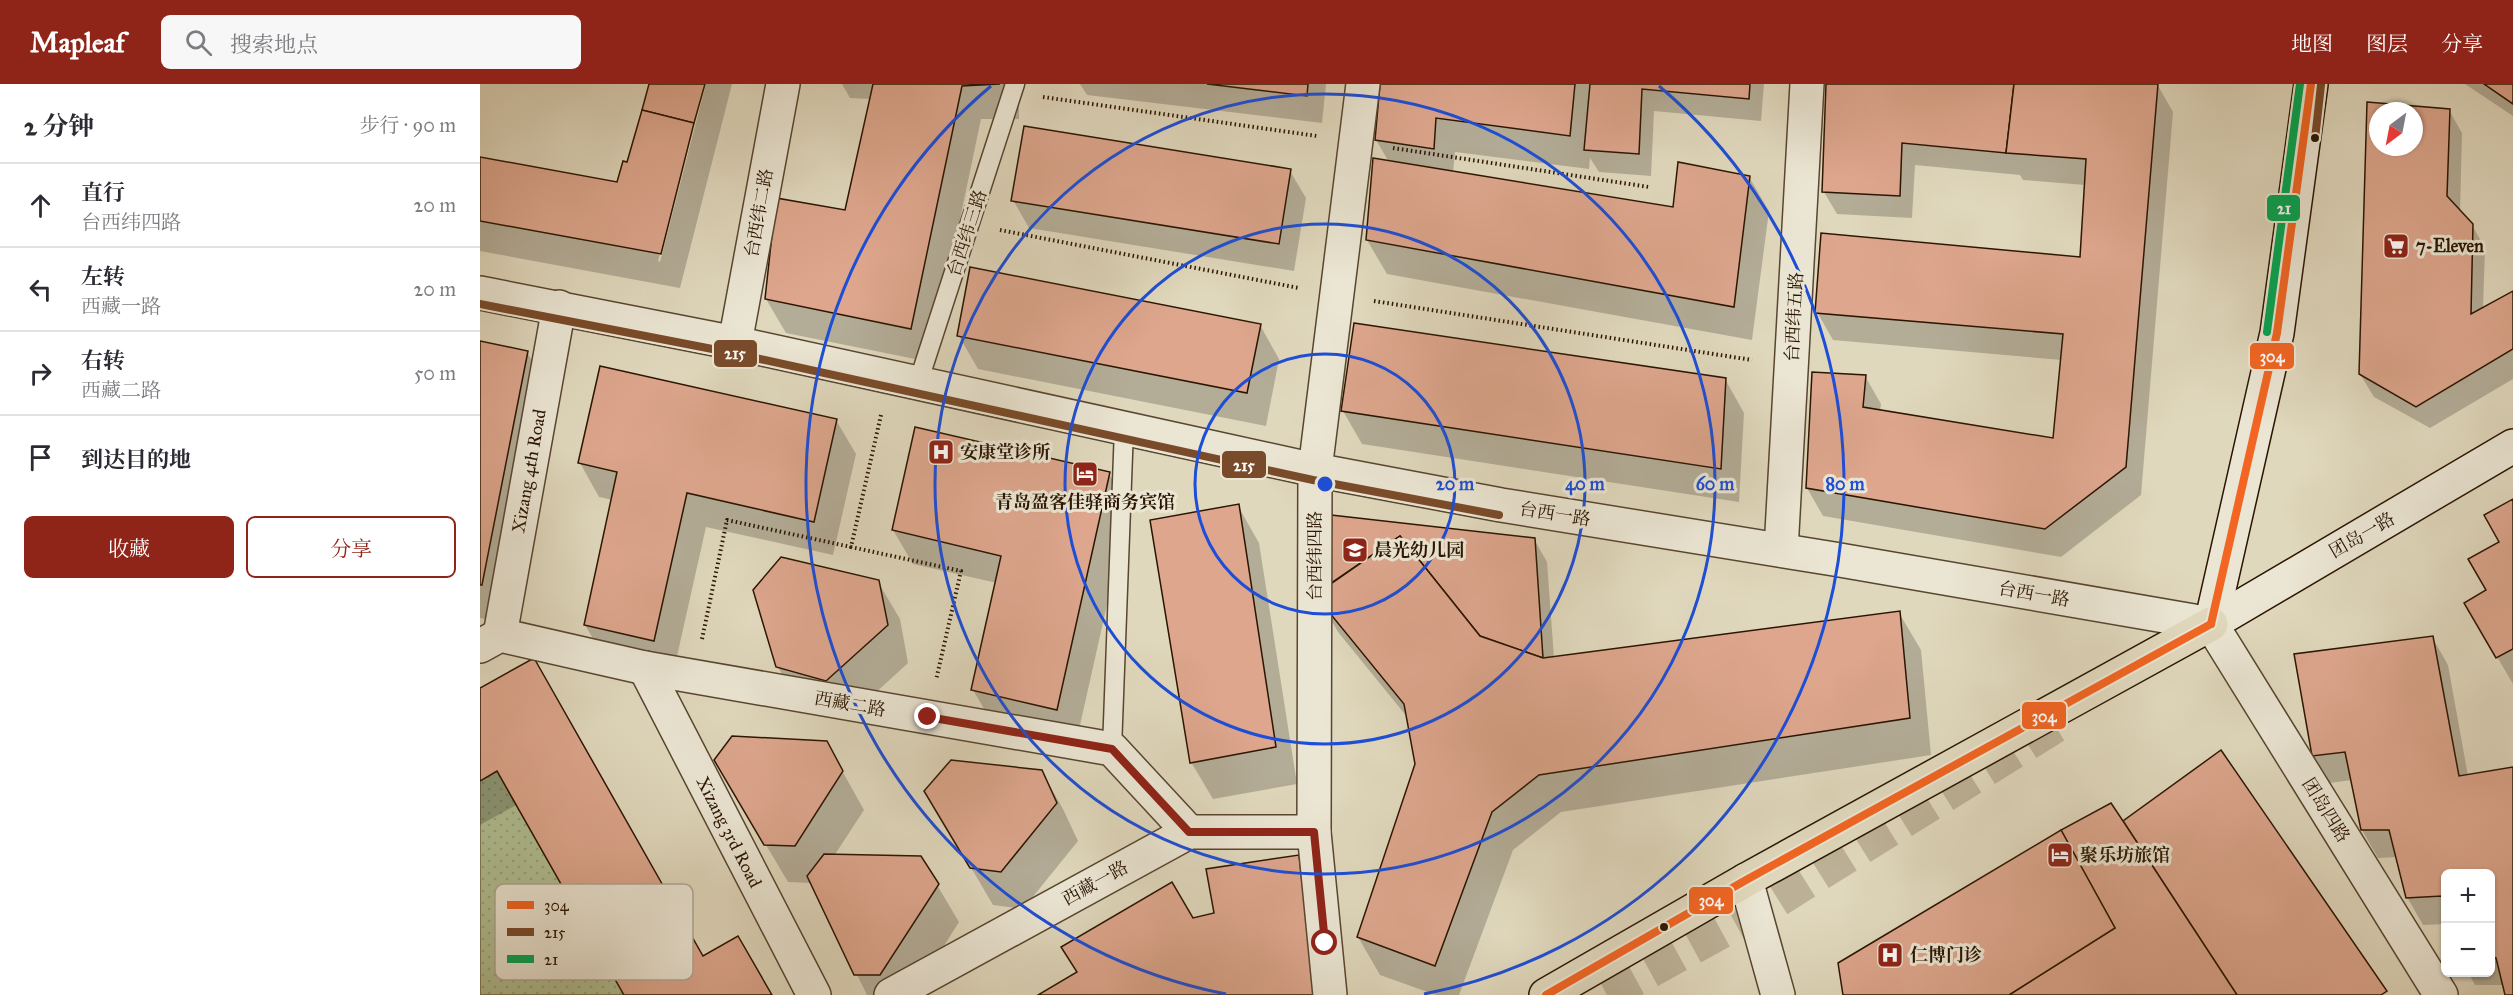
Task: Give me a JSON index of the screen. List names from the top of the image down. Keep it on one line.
{"streets":{"street":["台西纬二路","台西纬五路","Xizang 4th Road","台西一路","团岛一路","台西纬四路","西藏二路","团岛四路","Xizang 3rd Road","西藏一路"],"lane":["台西纬三路"]},"crossings":[["台西纬二路","台西一路"],["台西纬三路","台西一路"],["台西纬五路","台西一路"],["Xizang 4th Road","台西一路"],["Xizang 4th Road","西藏二路"],["台西一路","团岛一路"],["台西一路","台西纬四路"],["台西一路","团岛四路"],["团岛一路","团岛四路"],["台西纬四路","西藏一路"],["西藏二路","Xizang 3rd Road"]],"places":{"supermarket":["7-Eleven"],"hospital":["安康堂诊所","仁博门诊"],"hotel":["青岛盈客佳驿商务宾馆","聚乐坊旅馆"],"school or university":["晨光幼儿园"]},"lines":["transit line 304","transit line 21","transit line 215"],"legend":["304","215","21"],"north":"bottom left","page":{"header":"Mapleaf","search":"搜索地点","nav":["地图","图层","分享"],"heading":["2 分钟","步行 · 90 m"],"list":[["直行","台西纬四路","20 m"],["左转","西藏一路","20 m"],["右转","西藏二路","50 m"],"到达目的地"],"buttons":["收藏","分享"],"map_buttons":["+","−"]},"rings":["20 m","40 m","60 m","80 m"]}
